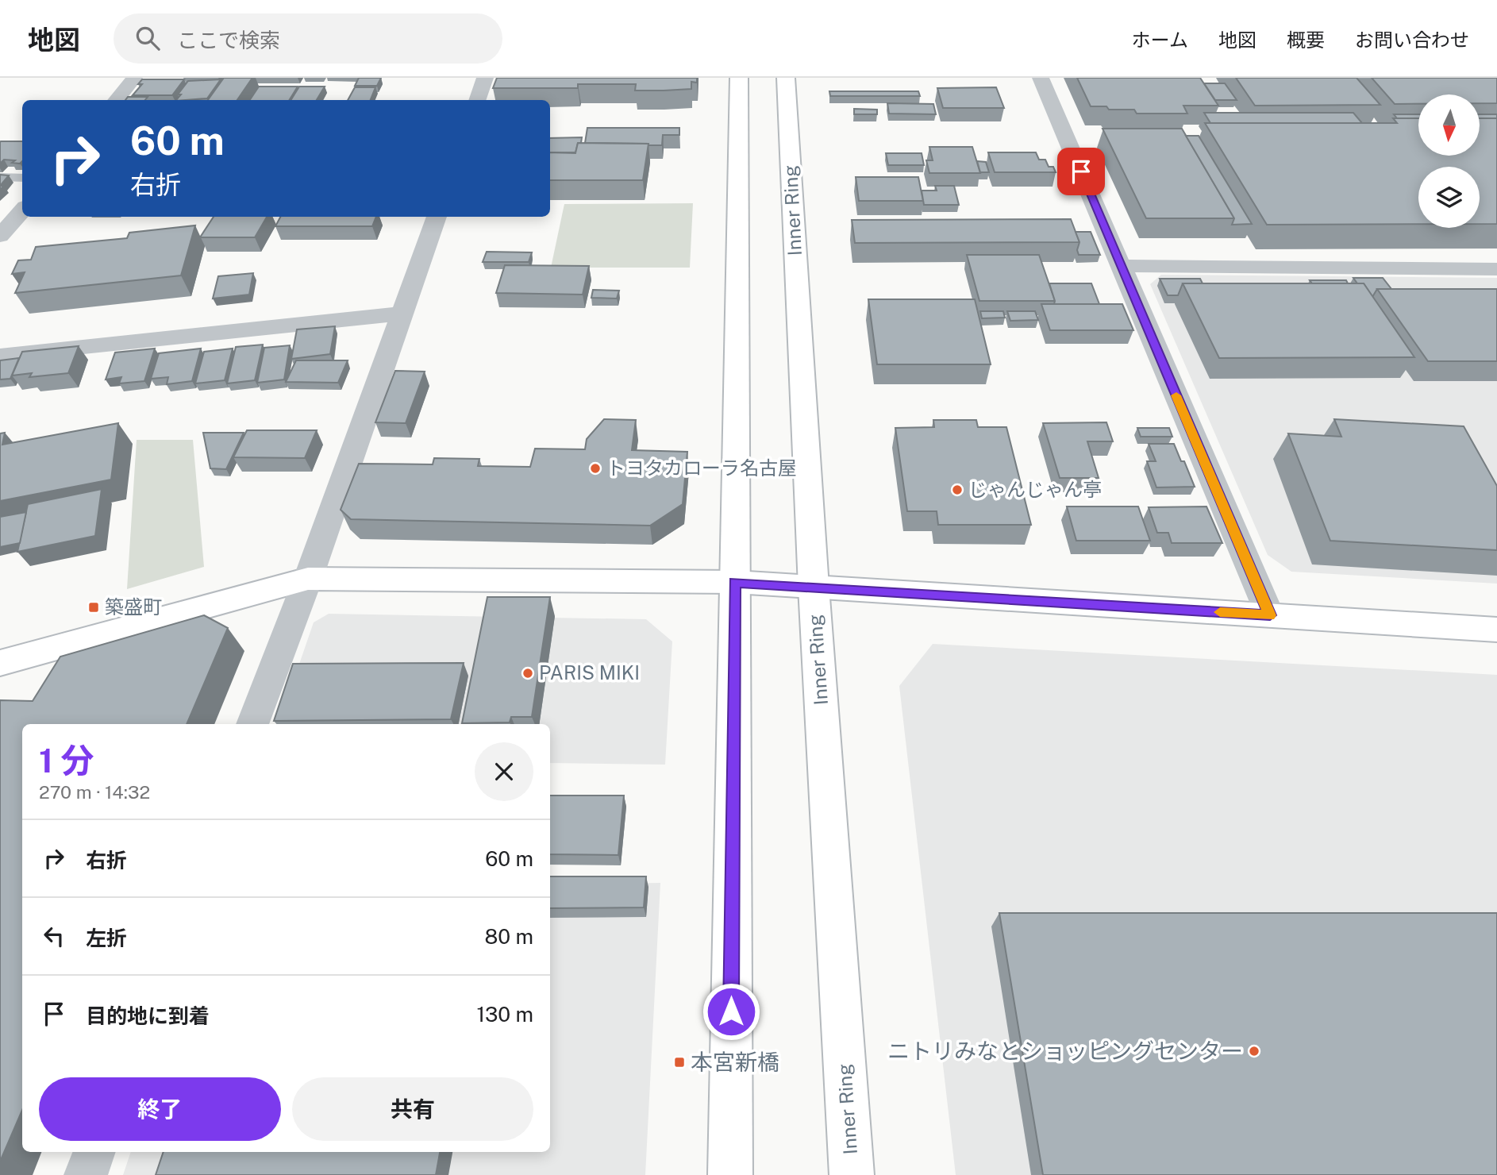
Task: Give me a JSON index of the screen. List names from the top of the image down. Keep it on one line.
{"streets":{"main road":["Inner Ring"]},"places":{"other":["トヨタカローラ名古屋","じゃんじゃん亭","PARIS MIKI","ニトリみなとショッピングセンター"],"transit":["築盛町","本宮新橋"]},"north":"bottom","page":{"header":"地図","search":"ここで検索","nav":["ホーム","地図","概要","お問い合わせ"],"turn":["60 m","右折"],"heading":["1 分","270 m · 14:32"],"list":[{"name":"右折","value":"60 m"},{"name":"左折","value":"80 m"},{"name":"目的地に到着","value":"130 m"}],"buttons":["終了","共有"]}}
